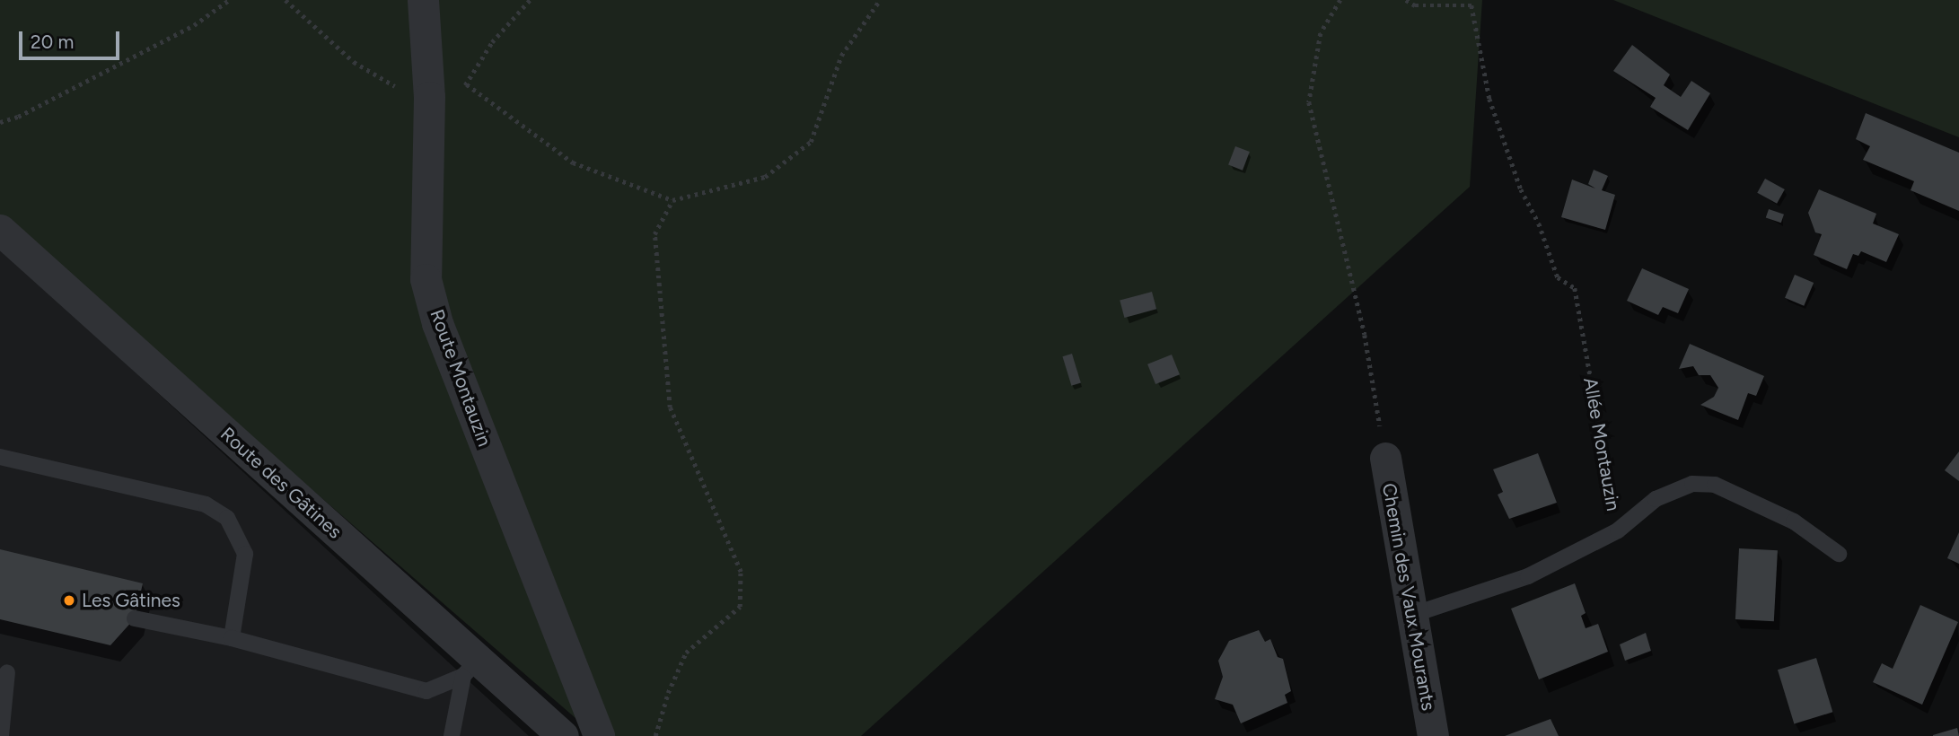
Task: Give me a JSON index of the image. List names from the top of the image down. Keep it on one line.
{"streets":{"street":["Route Montauzin","Route des Gâtines","Chemin des Vaux Mourants"],"lane":["Allée Montauzin"]},"crossings":[["Allée Montauzin","Chemin des Vaux Mourants"]],"places":["Les Gâtines"],"scale_bar":"20 m"}
